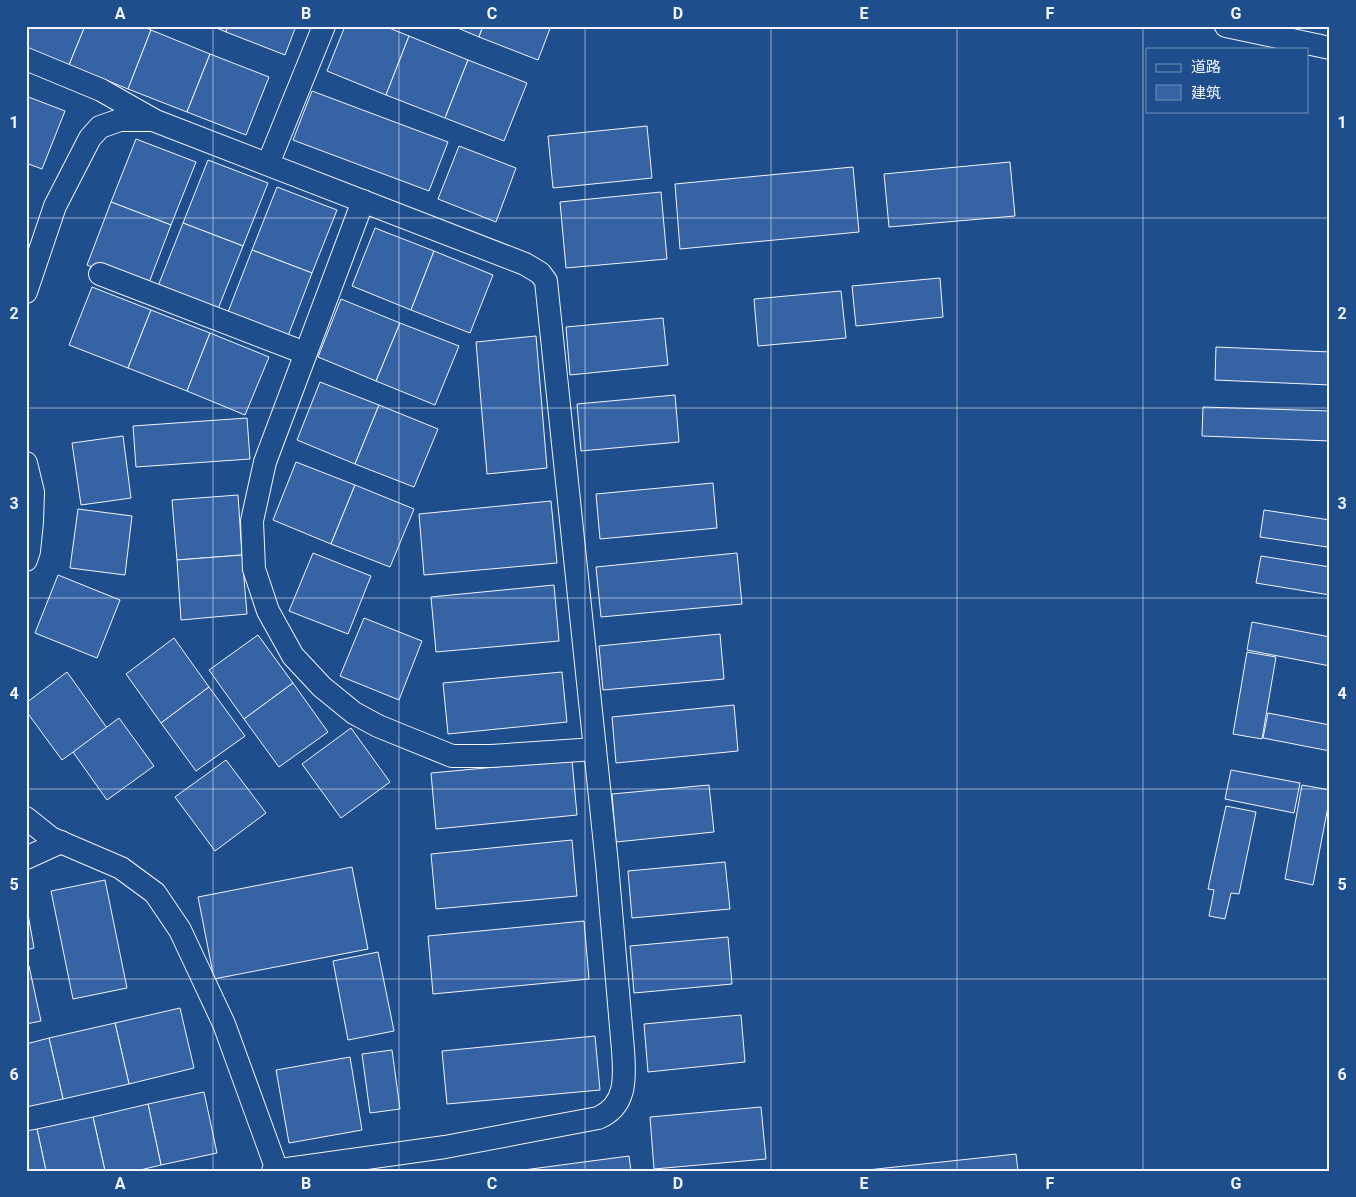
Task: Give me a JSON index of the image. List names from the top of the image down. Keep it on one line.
{"legend":["道路","建筑"],"grid":{"columns":["A","B","C","D","E","F","G"],"rows":["1","2","3","4","5","6"]}}
